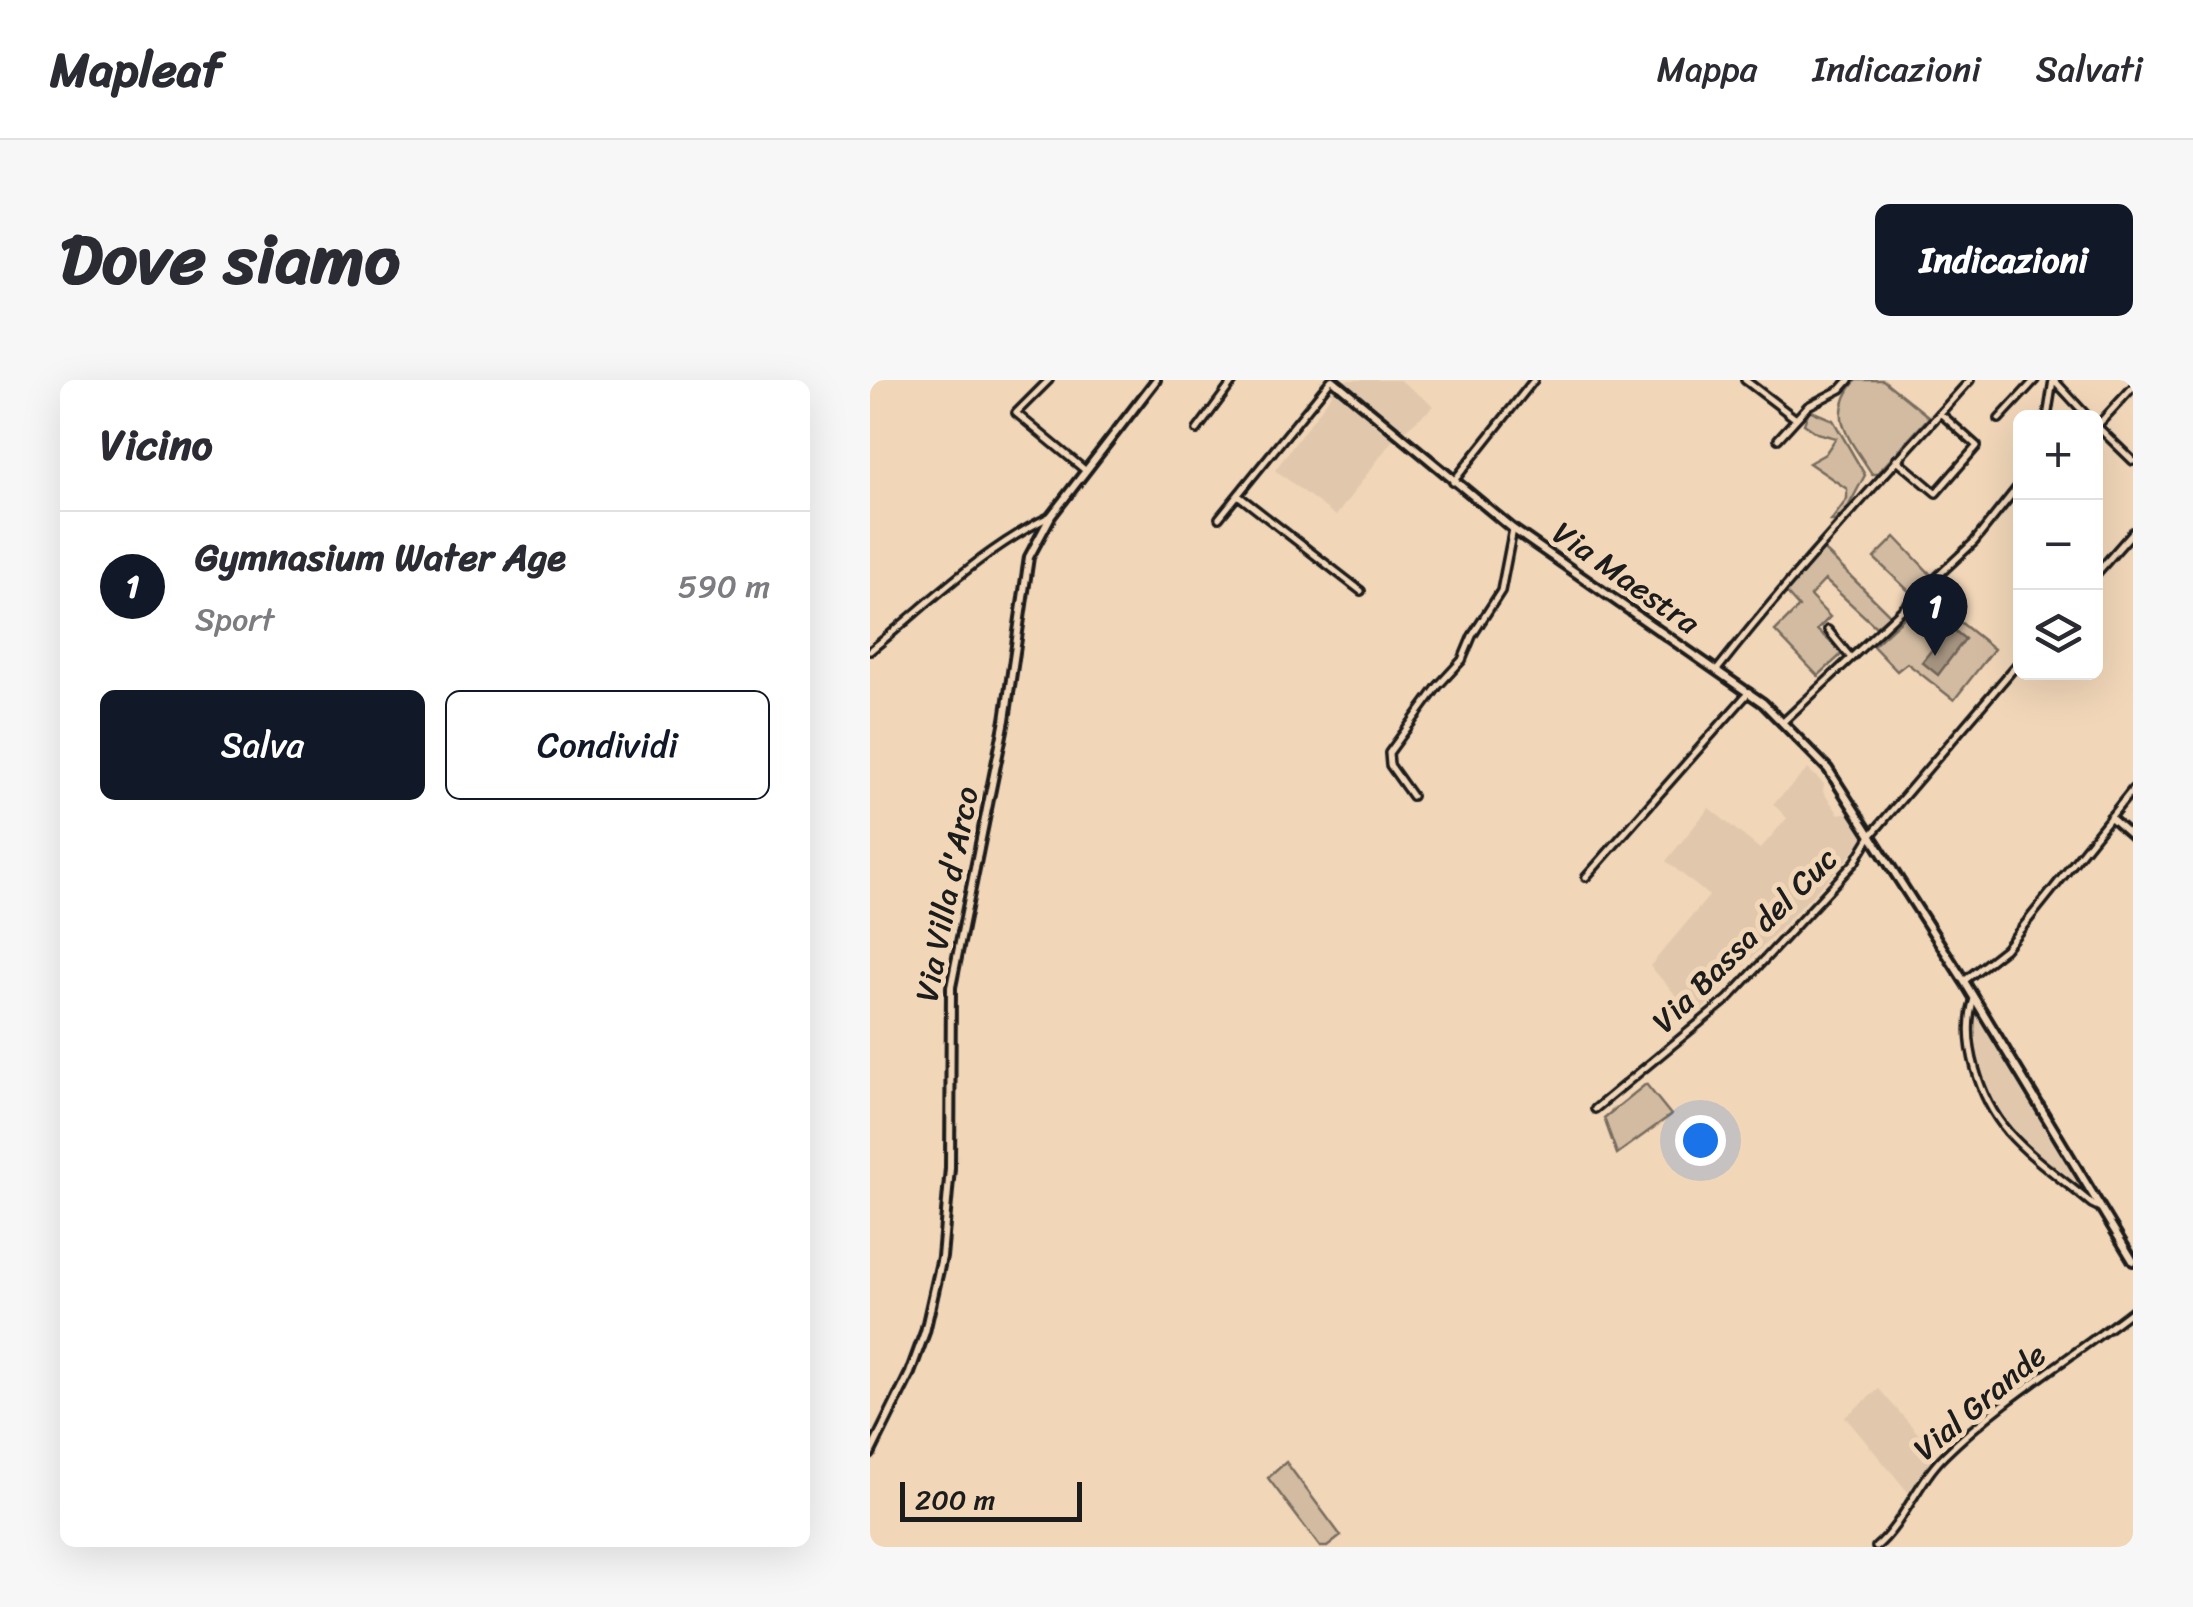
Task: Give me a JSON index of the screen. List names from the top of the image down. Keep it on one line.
{"streets":{"main road":["Via Maestra","Via Villa d'Arco"],"street":["Via Bassa del Cuc","Vial Grande"]},"crossings":[["Via Maestra","Via Bassa del Cuc"]],"scale_bar":"200 m","page":{"header":"Mapleaf","nav":["Mappa","Indicazioni","Salvati"],"title":"Dove siamo","buttons":["Indicazioni",["Salva","Condividi"]],"heading":"Vicino","map_buttons":["+","−"],"list":[{"mark":"1","name":"Gymnasium Water Age","note":"Sport","value":"590 m"}],"pins":"1","scale":"200 m"}}
